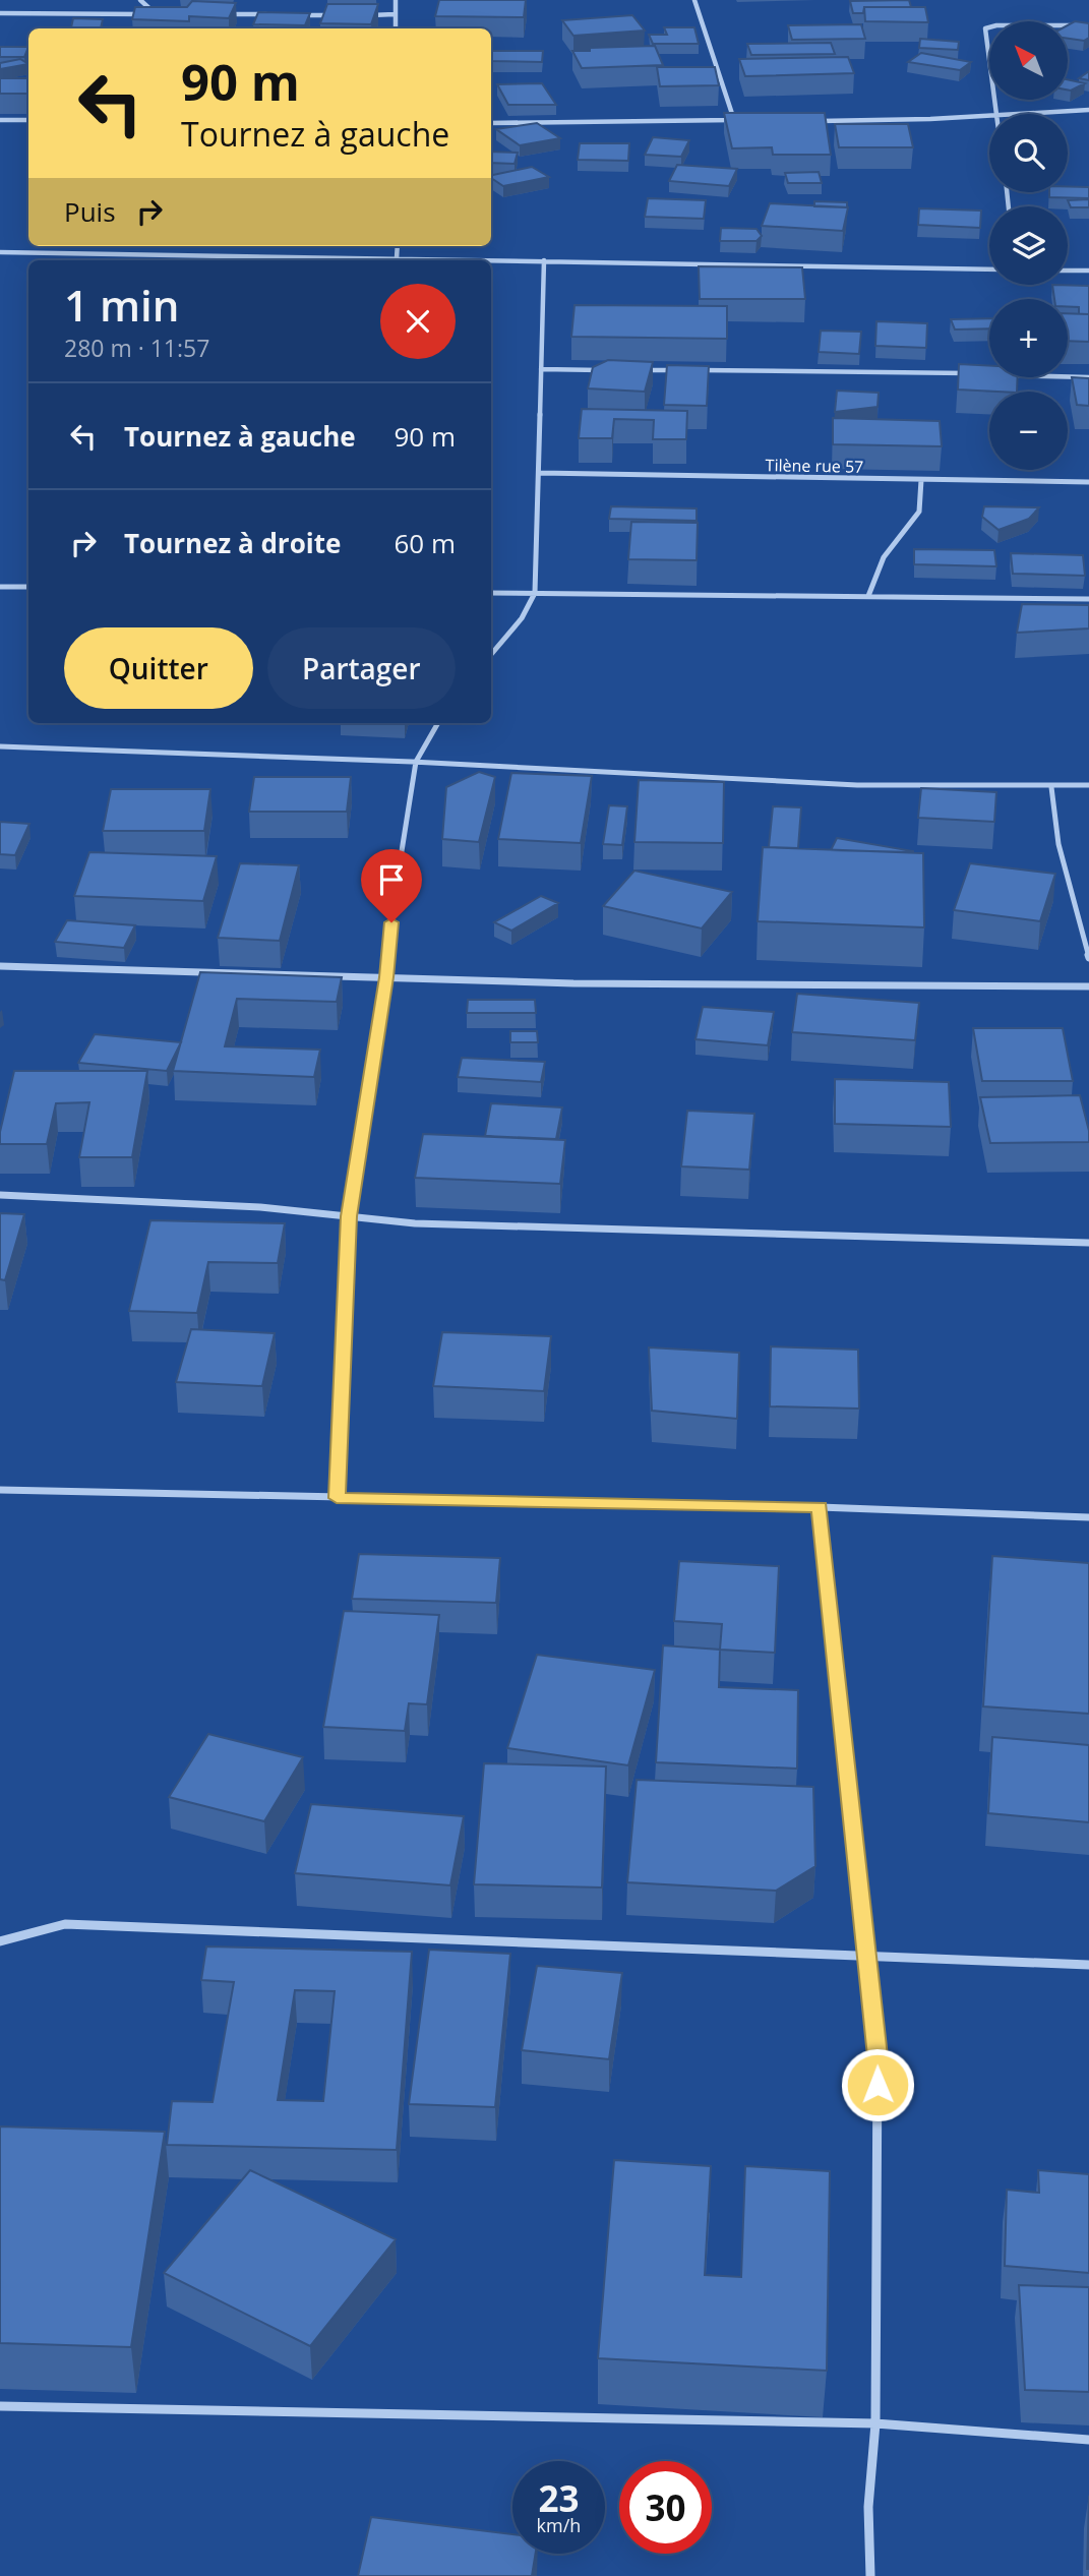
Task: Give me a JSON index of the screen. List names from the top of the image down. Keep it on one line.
{"streets":{"street":["Tilène rue 57"]},"north":"top left","page":{"map_buttons":["+","−"],"turn":["90 m","Tournez à gauche"],"then":"Puis","heading":["1 min","280 m · 11:57"],"list":[{"name":"Tournez à gauche","value":"90 m"},{"name":"Tournez à droite","value":"60 m"}],"buttons":["Quitter","Partager"],"speed":"23 km/h","limit":"30"}}
